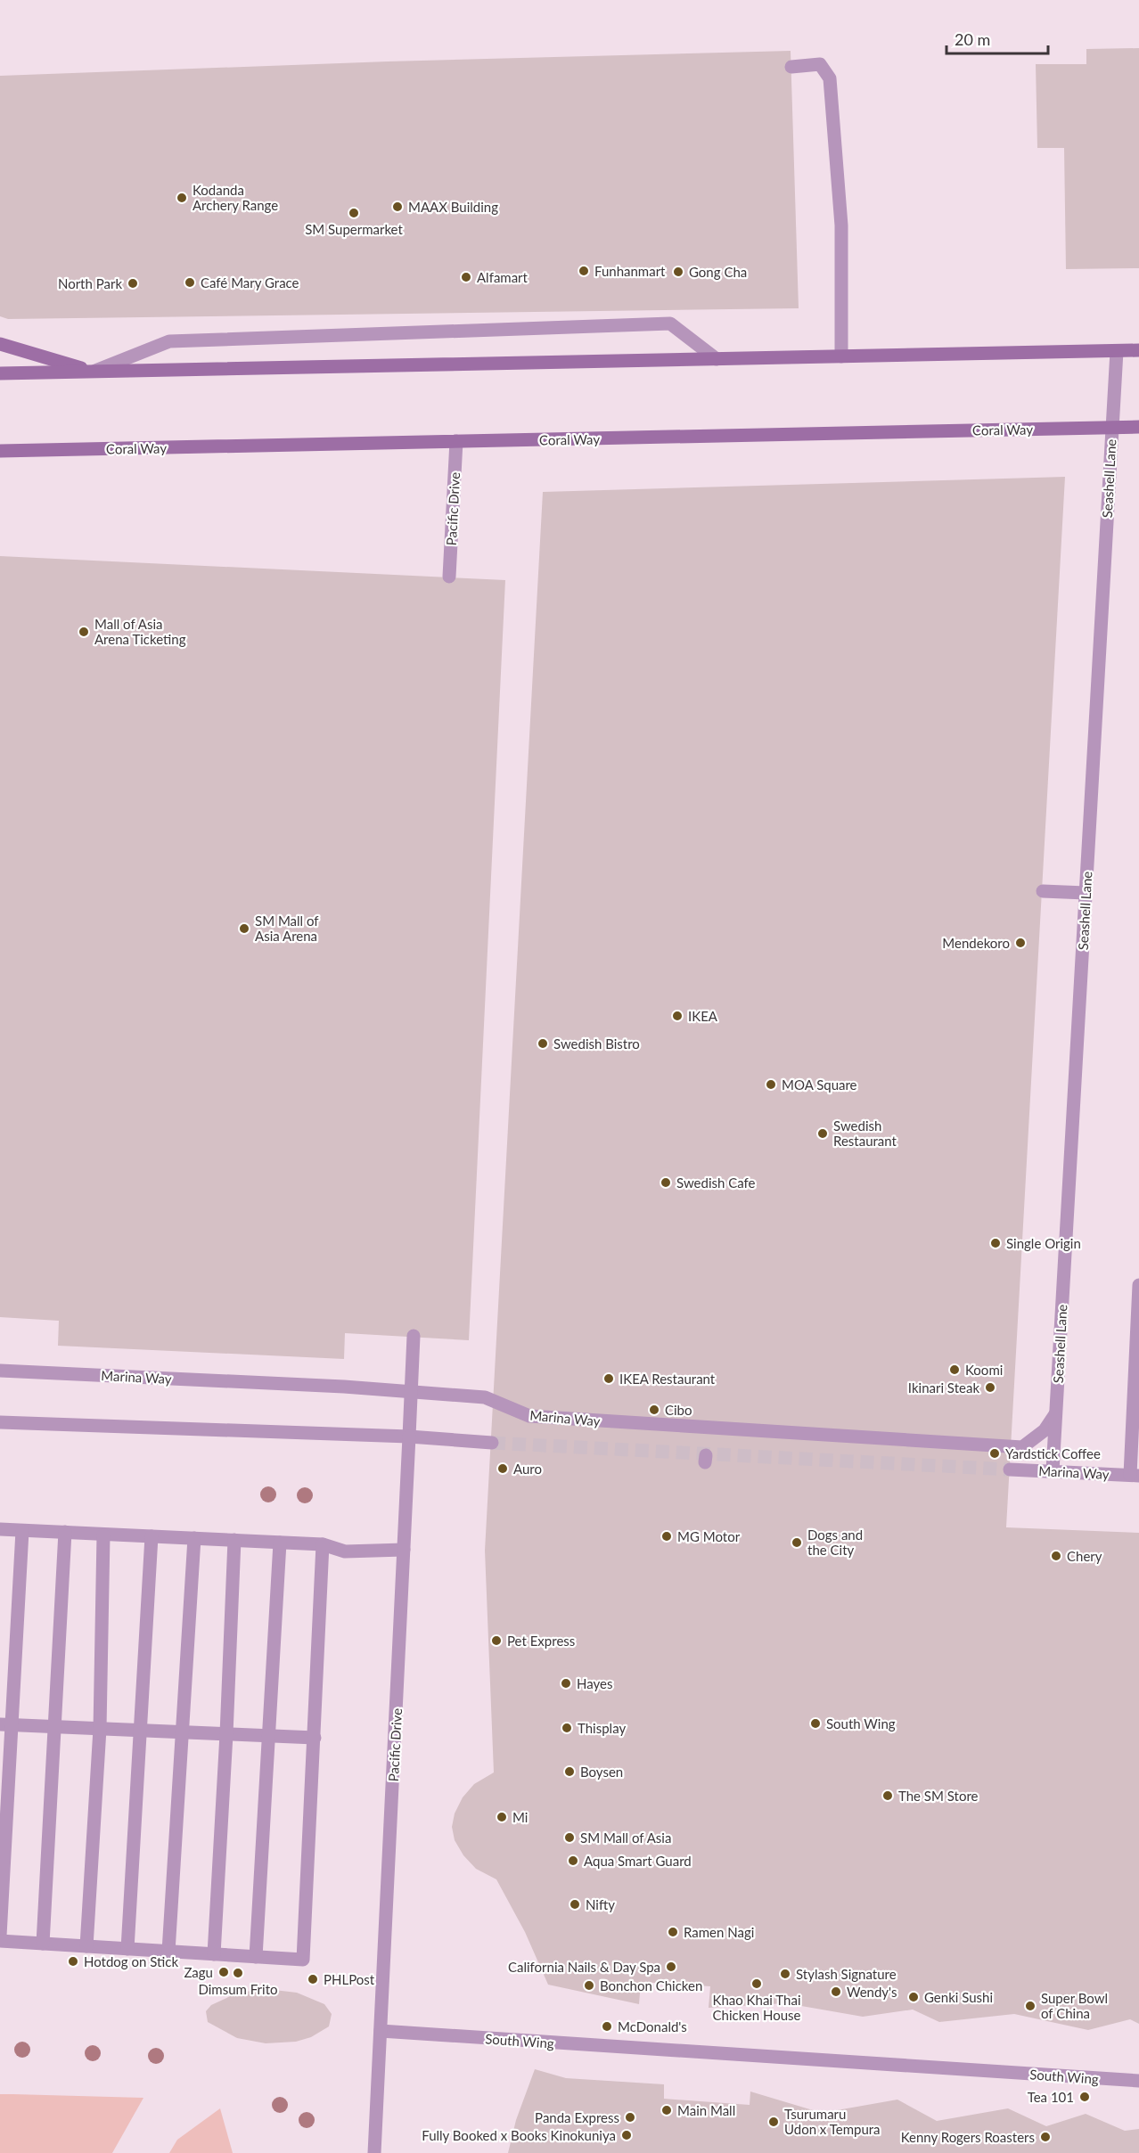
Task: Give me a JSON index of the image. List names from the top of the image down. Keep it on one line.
{"streets":{"street":["Coral Way","Seashell Lane","Pacific Drive","Marina Way","South Wing"]},"crossings":[["Coral Way","Seashell Lane"],["Coral Way","Pacific Drive"],["Seashell Lane","Marina Way"],["Pacific Drive","Marina Way"],["Pacific Drive","South Wing"]],"places":["Kodanda Archery Range","MAAX Building","SM Supermarket","Funhanmart","Gong Cha","Alfamart","Café Mary Grace","North Park","Mall of Asia Arena Ticketing","SM Mall of Asia Arena","Mendekoro","IKEA","Swedish Bistro","MOA Square","Swedish Restaurant","Swedish Cafe","Single Origin","Koomi","IKEA Restaurant","Ikinari Steak","Cibo","Yardstick Coffee","Auro","MG Motor","Dogs and the City","Chery","Pet Express","Hayes","South Wing","Thisplay","Boysen","The SM Store","Mi","SM Mall of Asia","Aqua Smart Guard","Nifty","Ramen Nagi","Hotdog on Stick","California Nails & Day Spa","Zagu","Dimsum Frito","Stylash Signature","PHLPost","Khao Khai Thai Chicken House","Bonchon Chicken","Wendy's","Genki Sushi","Super Bowl of China","McDonald's","Tea 101","Main Mall","Panda Express","Tsurumaru Udon x Tempura","Fully Booked x Books Kinokuniya","Kenny Rogers Roasters"],"scale_bar":"20 m"}
